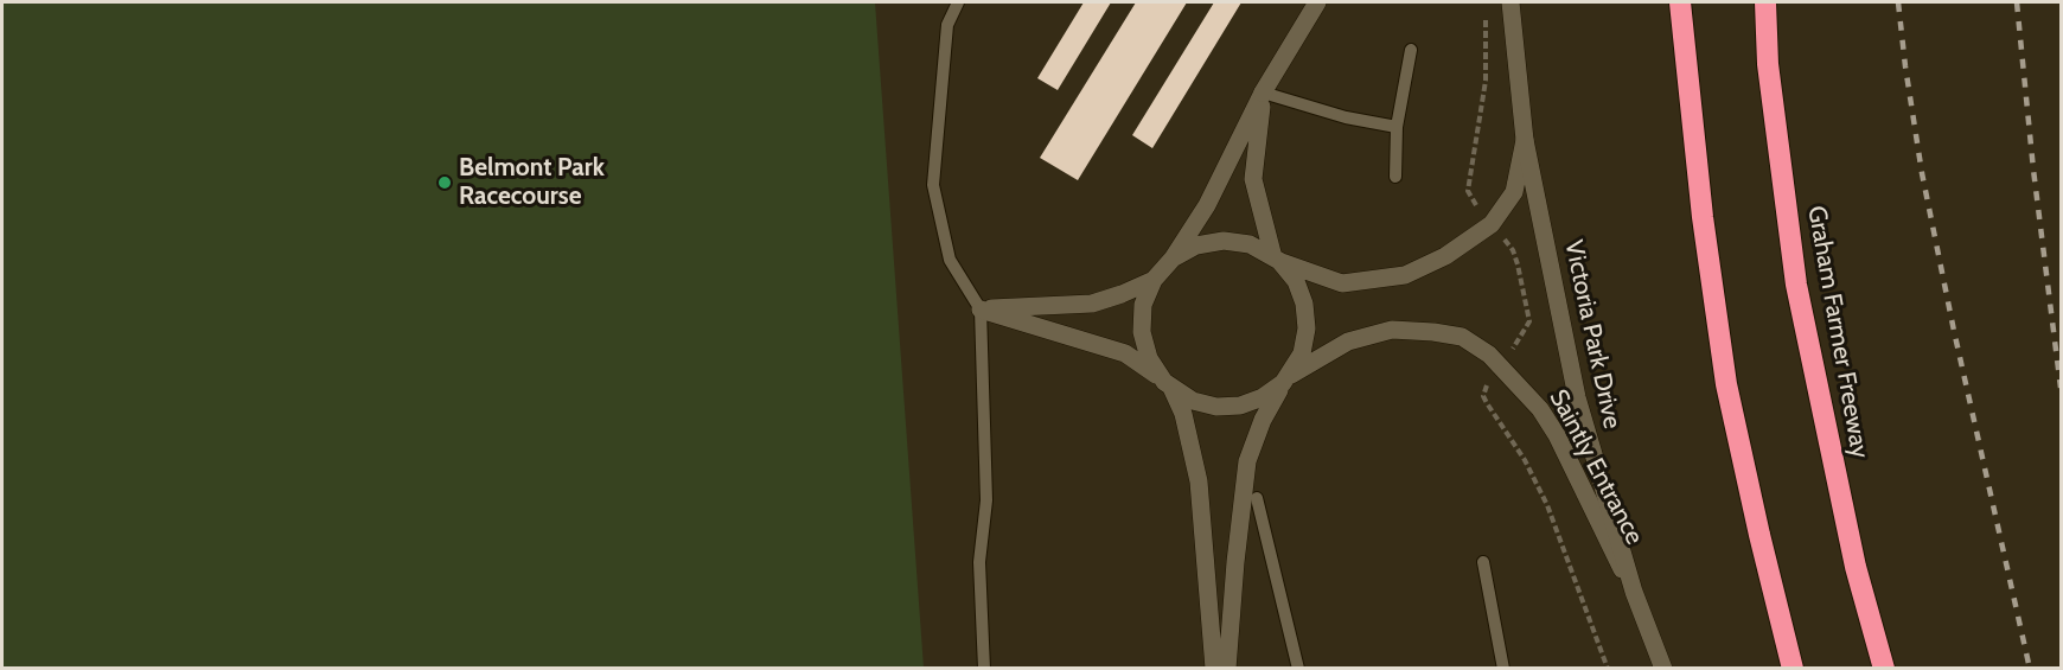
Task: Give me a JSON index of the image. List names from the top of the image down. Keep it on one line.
{"streets":{"highway":["Graham Farmer Freeway"],"street":["Victoria Park Drive","Saintly Entrance"]},"crossings":[["Victoria Park Drive","Saintly Entrance"]],"places":["Belmont Park Racecourse"]}
